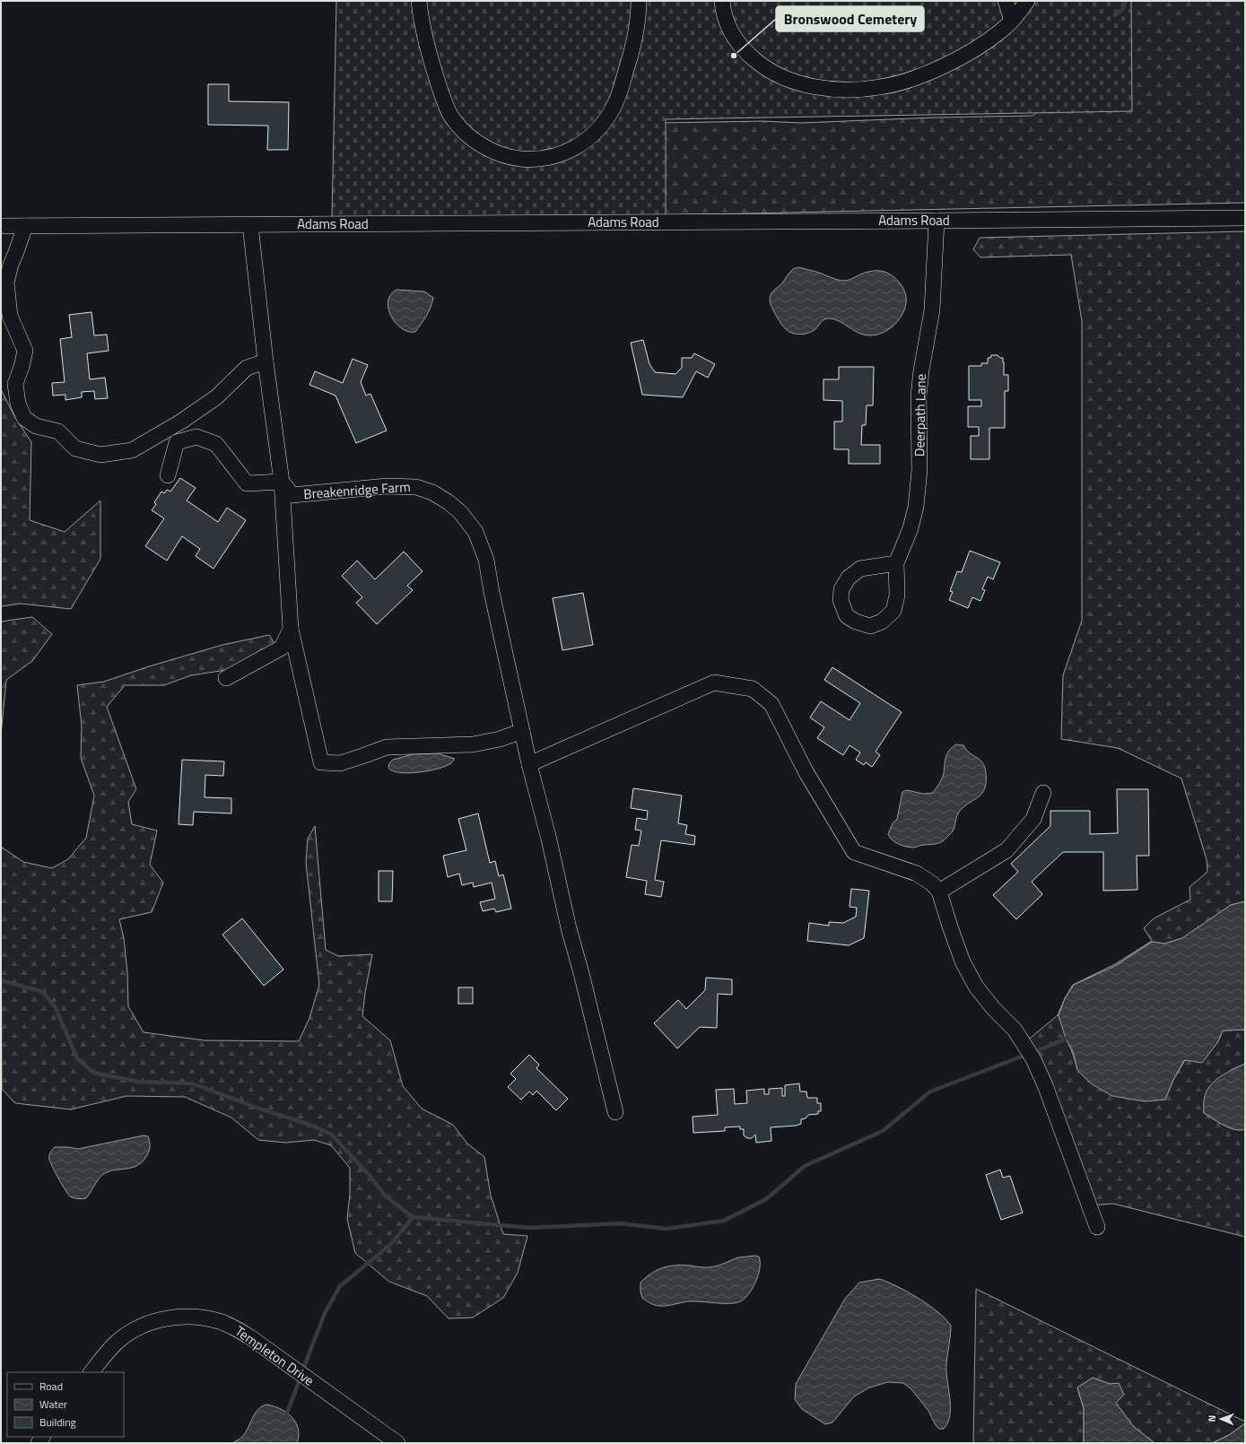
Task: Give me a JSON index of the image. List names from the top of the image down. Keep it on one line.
{"streets":{"street":["Adams Road","Deerpath Lane","Breakenridge Farm","Templeton Drive"]},"crossings":[["Adams Road","Deerpath Lane"]],"places":["Bronswood Cemetery"],"legend":["Road","Water","Building"],"north":"left"}
